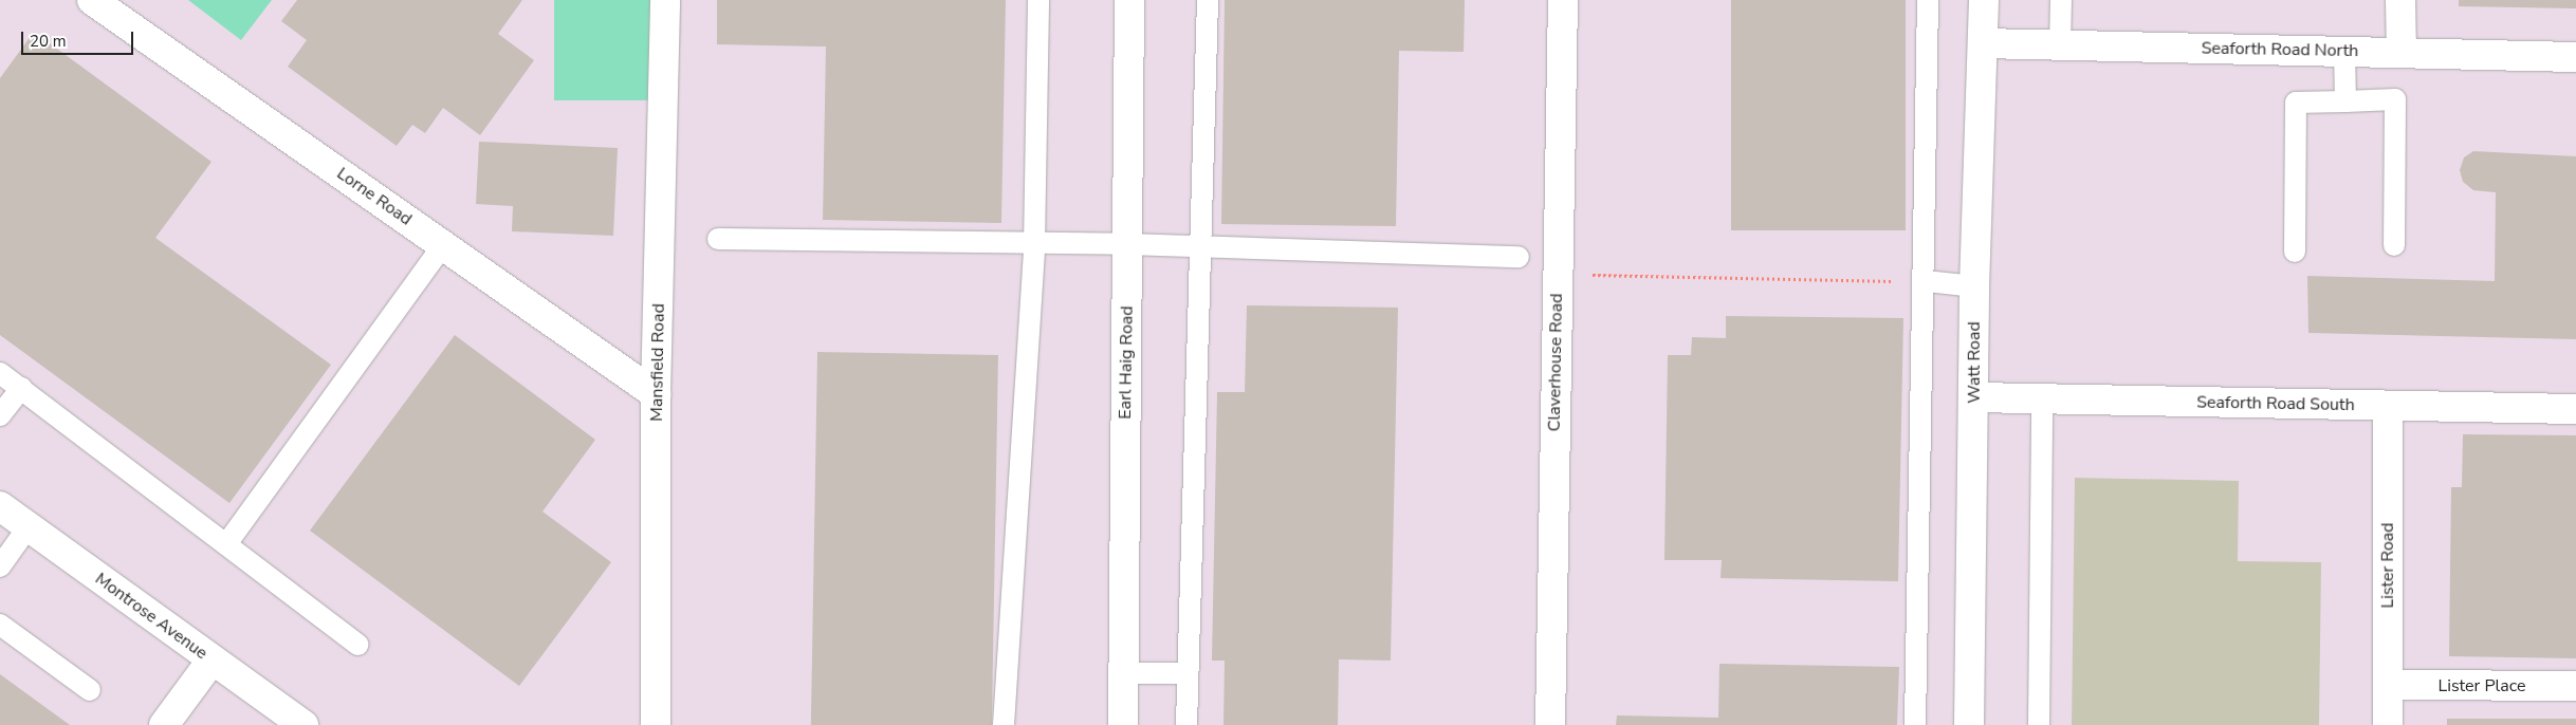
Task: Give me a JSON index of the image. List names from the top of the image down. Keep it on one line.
{"streets":{"street":["Seaforth Road North","Lorne Road","Mansfield Road","Earl Haig Road","Claverhouse Road","Watt Road","Seaforth Road South","Lister Road","Montrose Avenue","Lister Place"]},"crossings":[["Seaforth Road North","Watt Road"],["Lorne Road","Mansfield Road"],["Watt Road","Seaforth Road South"],["Seaforth Road South","Lister Road"],["Lister Road","Lister Place"]],"scale_bar":"20 m"}
